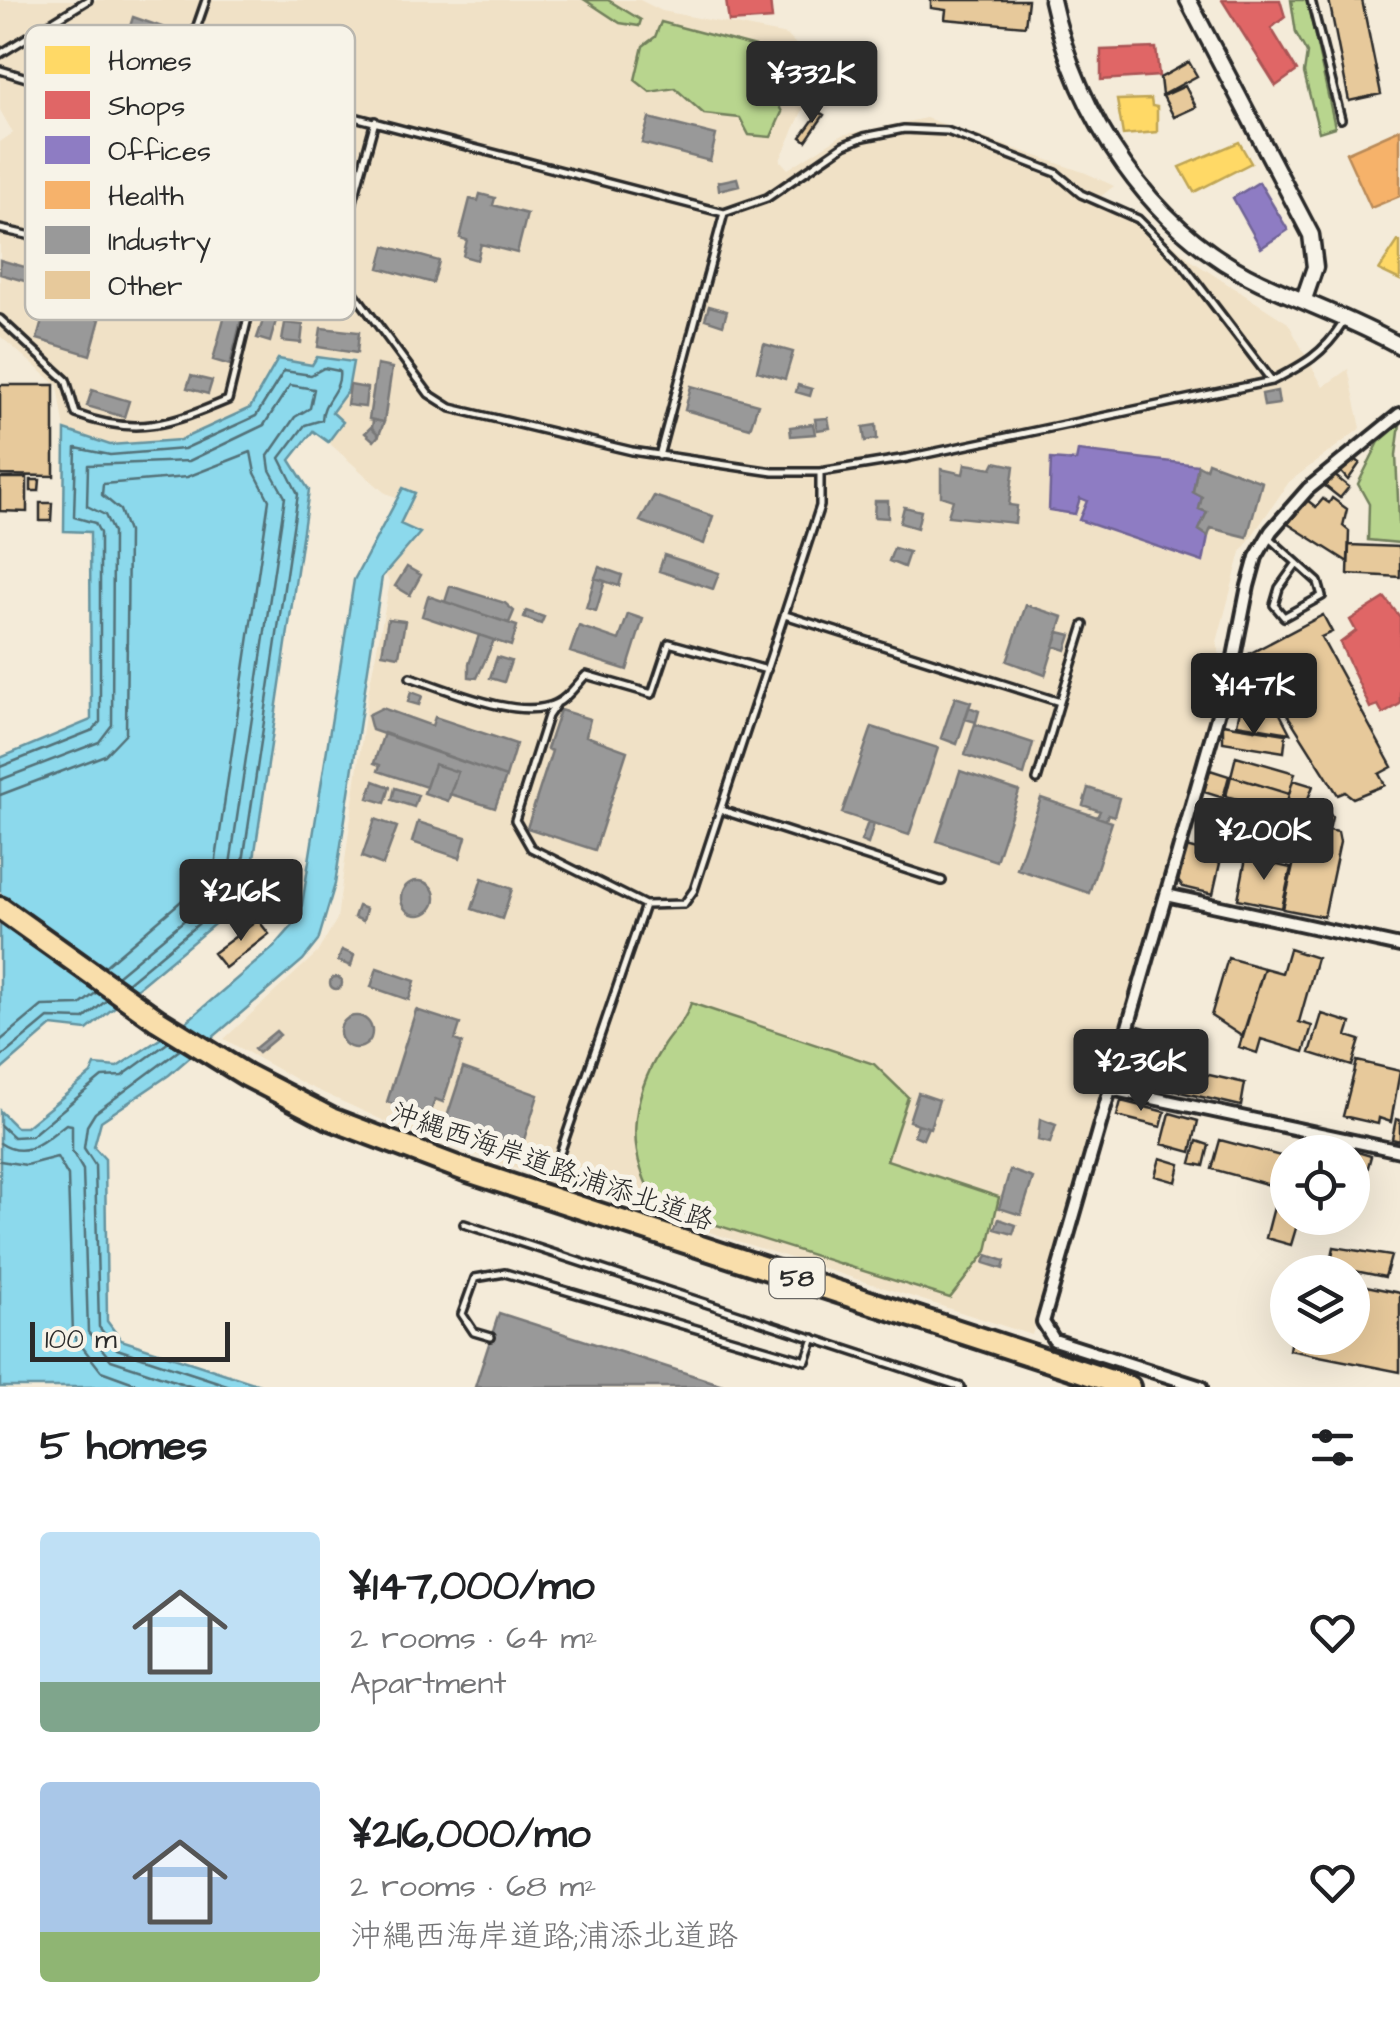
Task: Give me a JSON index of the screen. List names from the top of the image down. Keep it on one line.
{"streets":{"highway":["沖縄西海岸道路;浦添北道路","58"]},"legend":["Homes","Shops","Offices","Health","Industry","Other"],"scale_bar":"100 m","page":{"price":["¥332K","¥147K","¥200K","¥216K","¥236K"],"scale":"100 m","heading":"5 homes","list":[{"name":"¥147,000/mo","note":"2 rooms · 64 m² · Apartment"},{"name":"¥216,000/mo","note":"2 rooms · 68 m² · 沖縄西海岸道路;浦添北道路"}]}}
